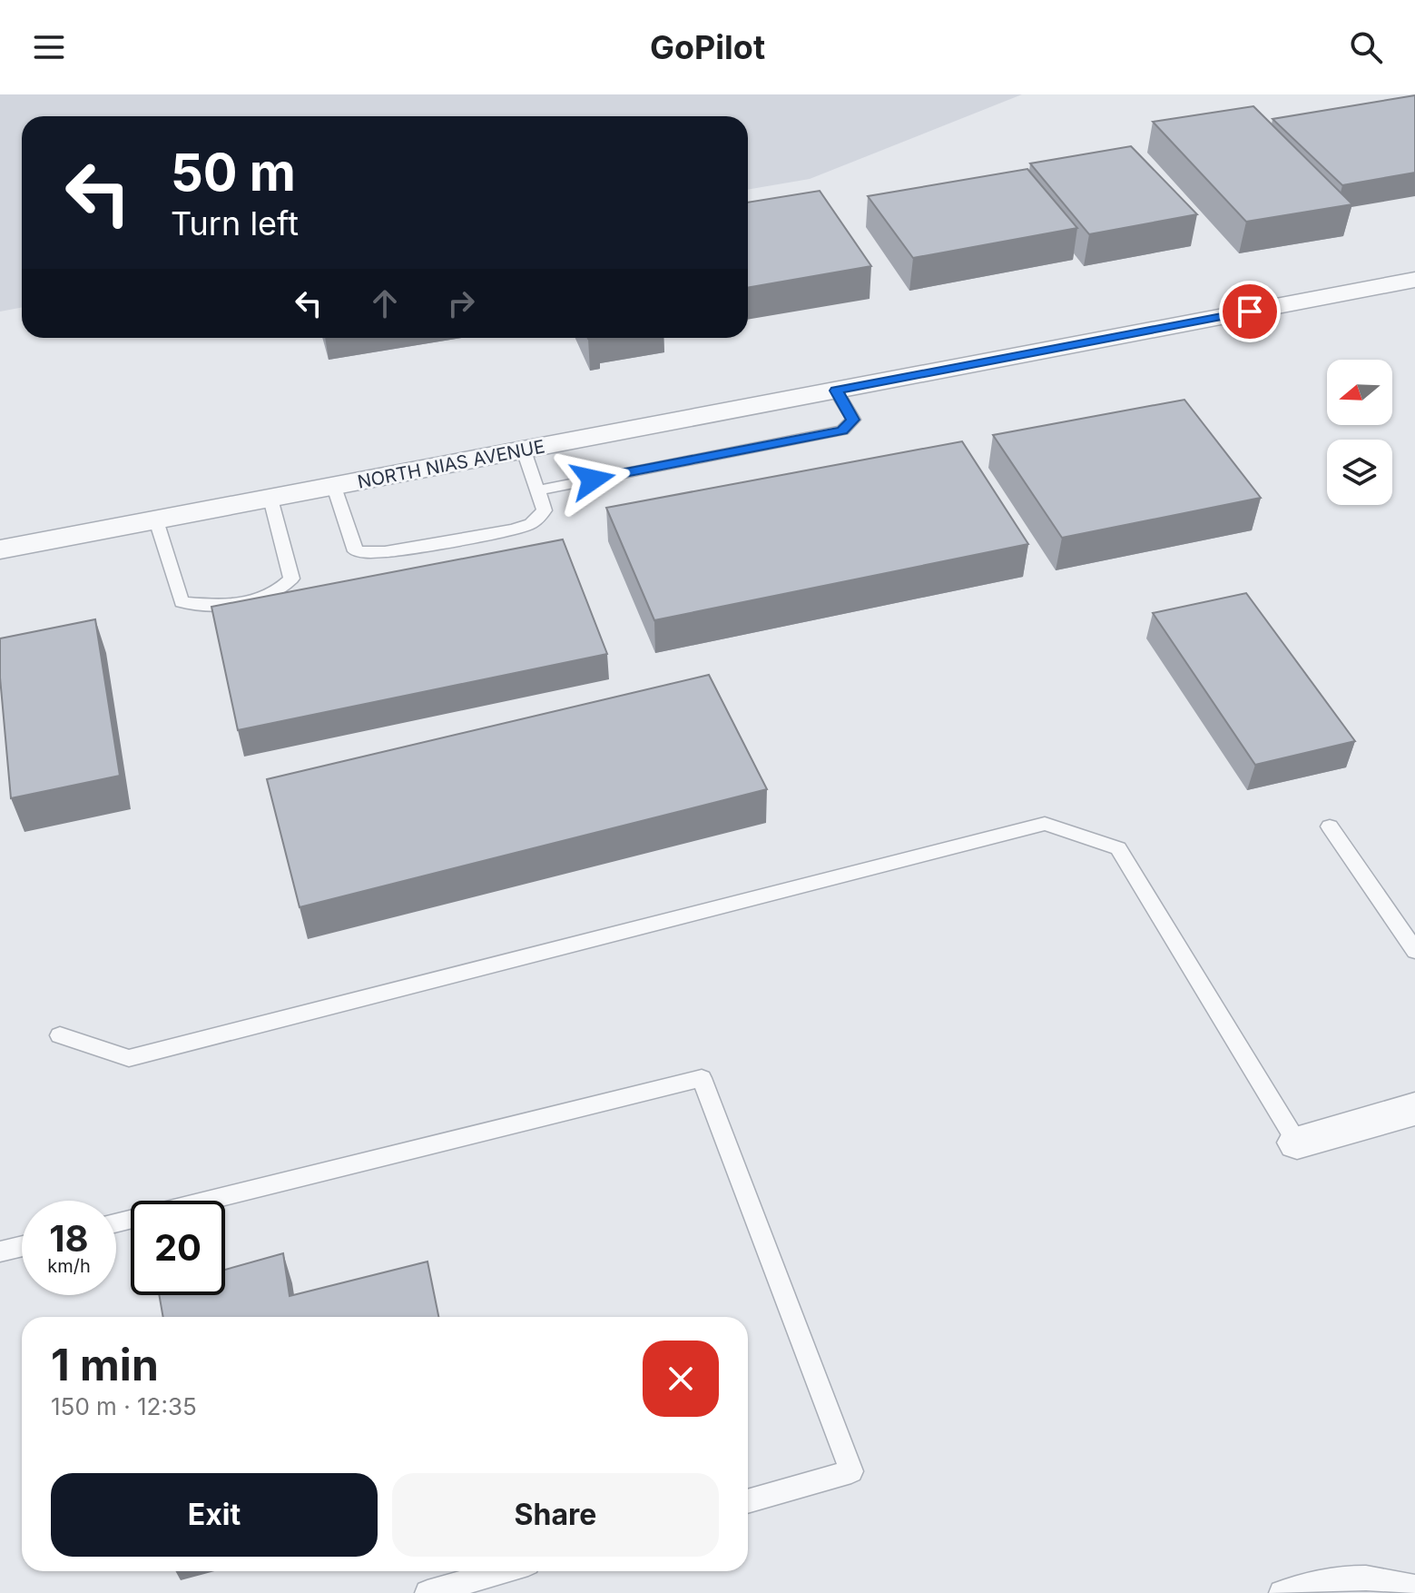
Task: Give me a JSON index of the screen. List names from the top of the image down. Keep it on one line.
{"streets":{"street":["NORTH NIAS AVENUE"]},"north":"left","page":{"header":"GoPilot","turn":["50 m","Turn left"],"speed":"18 km/h","limit":"20","heading":["1 min","150 m · 12:35"],"buttons":["Exit","Share"]}}
